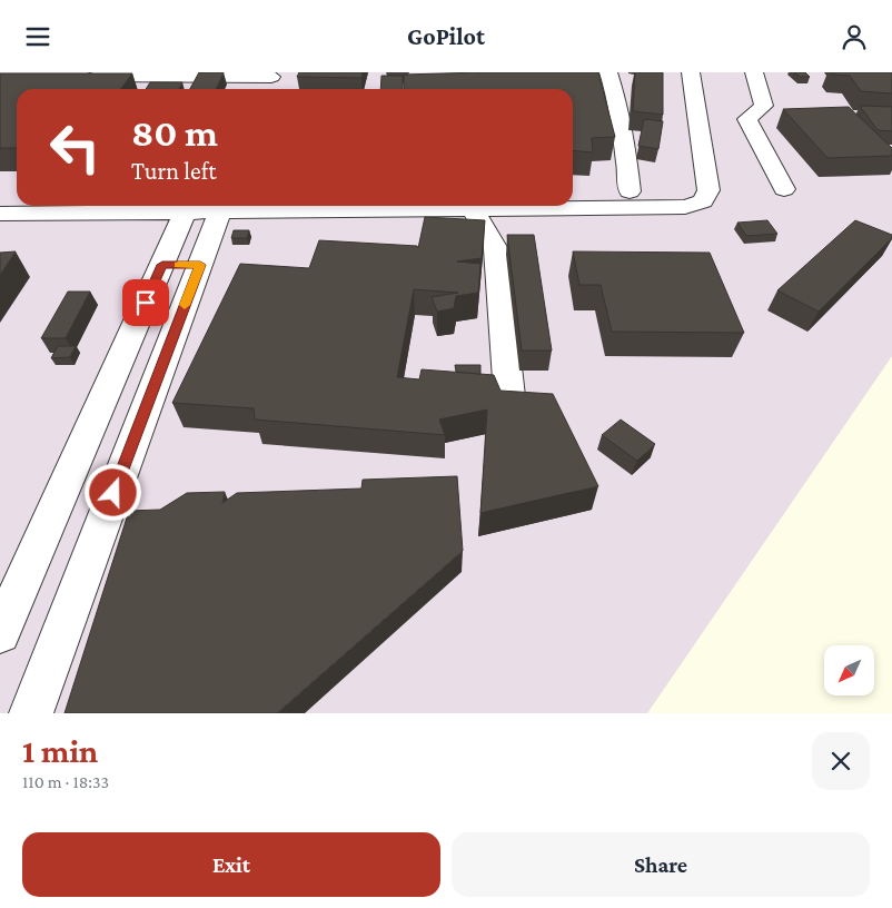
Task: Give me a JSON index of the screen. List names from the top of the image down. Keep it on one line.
{"north":"bottom left","page":{"header":"GoPilot","turn":["80 m","Turn left"],"heading":["1 min","110 m · 18:33"],"buttons":["Exit","Share"]}}
